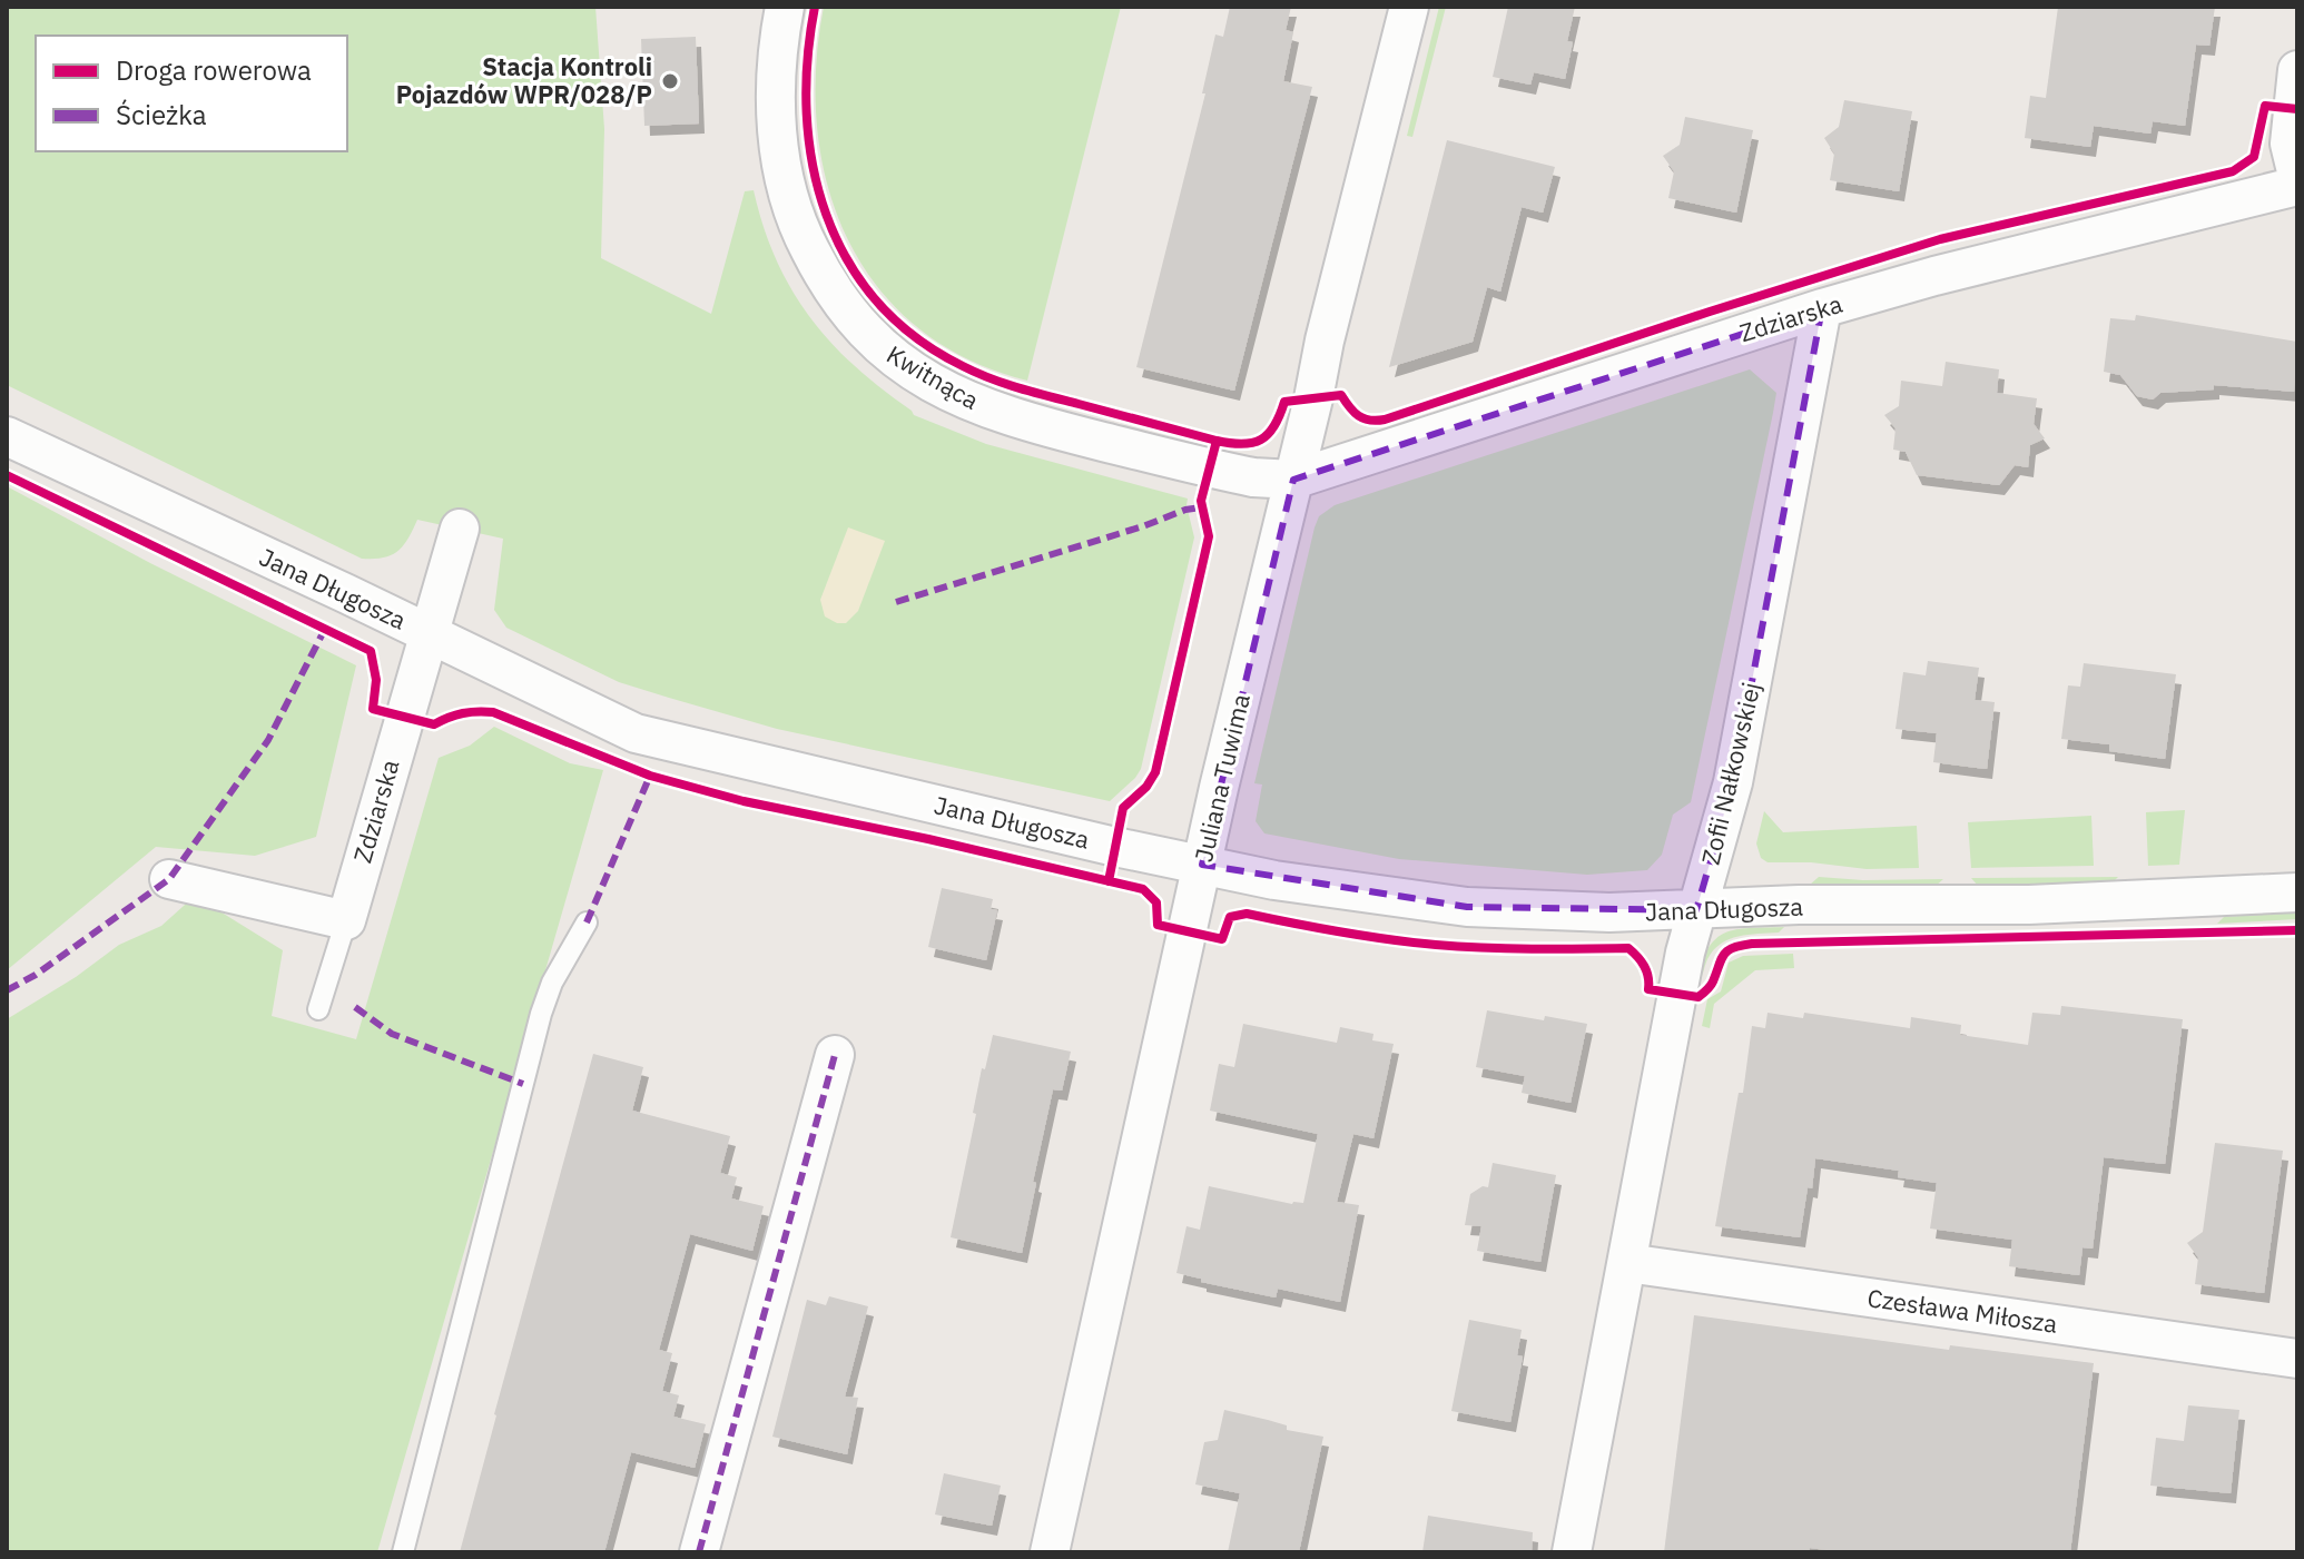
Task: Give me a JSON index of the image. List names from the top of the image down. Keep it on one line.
{"streets":{"street":["Zdziarska","Kwitnąca","Jana Długosza","Zofii Nałkowskiej","Juliana Tuwima","Czesława Miłosza"]},"crossings":[["Zdziarska","Kwitnąca"],["Zdziarska","Jana Długosza"],["Zdziarska","Zofii Nałkowskiej"],["Zdziarska","Juliana Tuwima"],["Kwitnąca","Juliana Tuwima"],["Jana Długosza","Zofii Nałkowskiej"],["Jana Długosza","Juliana Tuwima"],["Zofii Nałkowskiej","Czesława Miłosza"]],"places":["Stacja Kontroli Pojazdów WPR/028/P"],"legend":["Droga rowerowa","Ścieżka"]}
